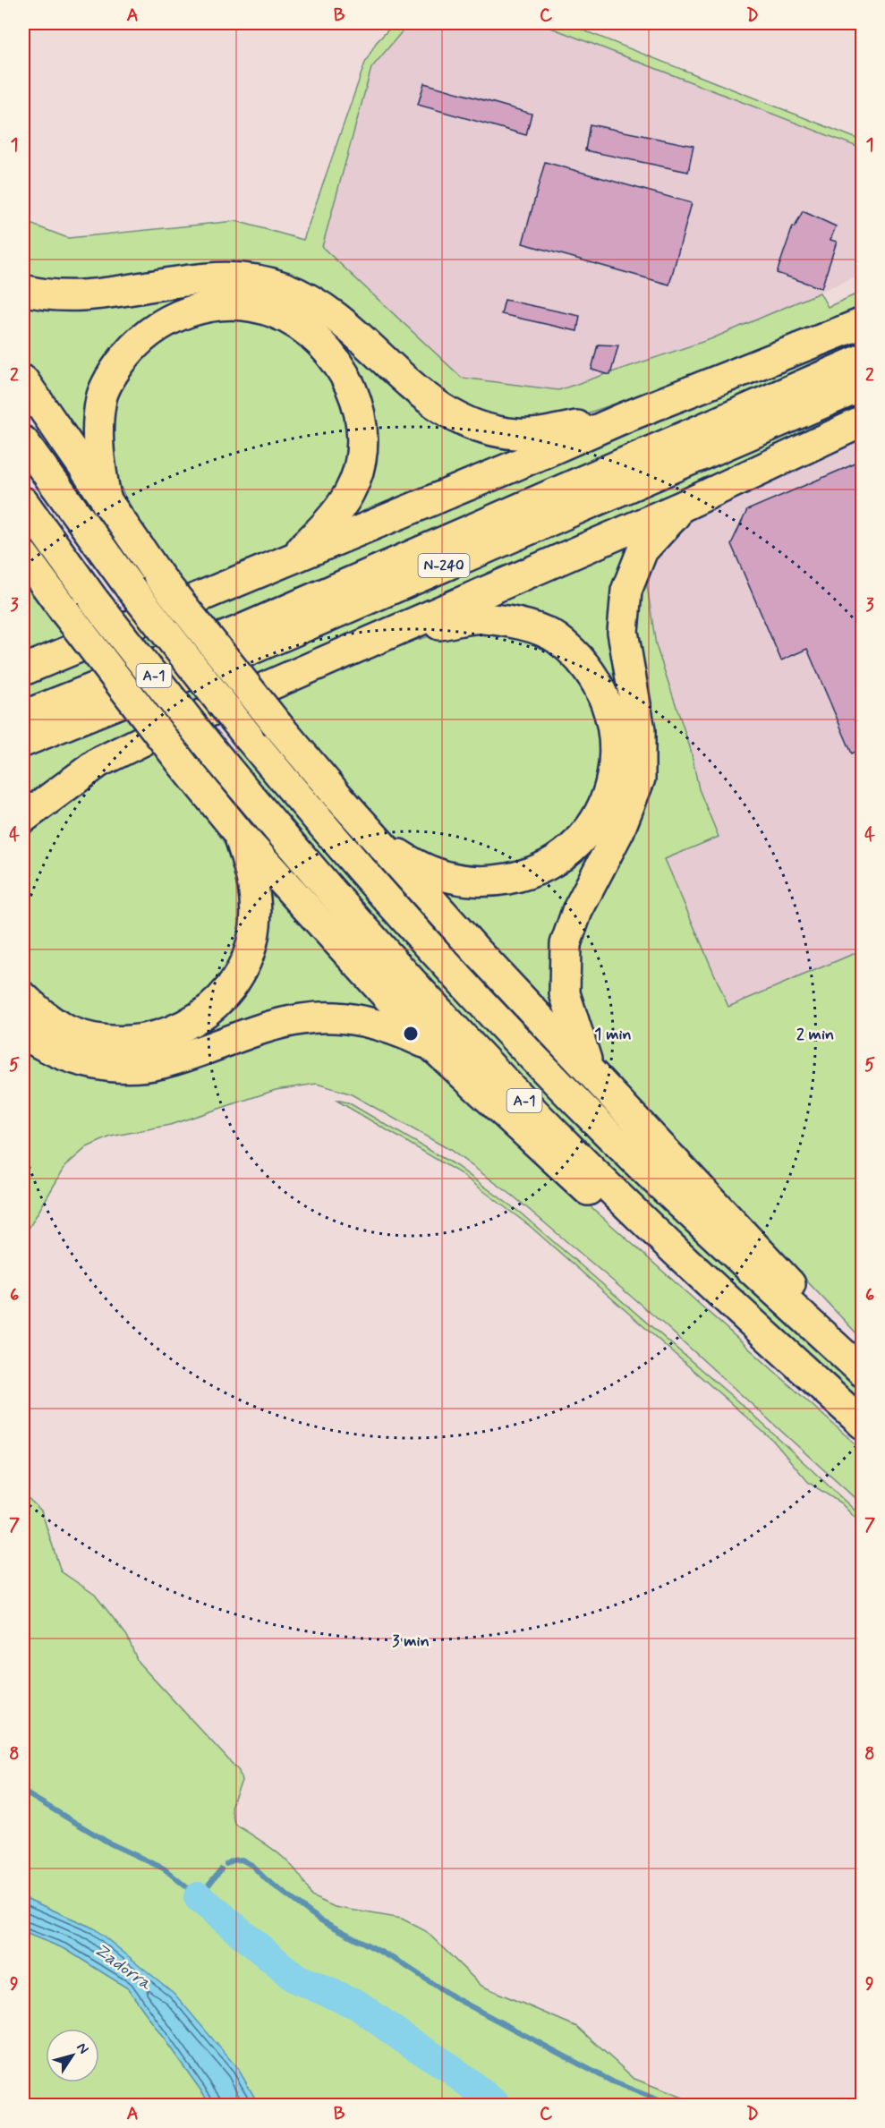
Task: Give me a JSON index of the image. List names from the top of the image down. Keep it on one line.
{"streets":{"highway":["N-240","A-1"]},"water":["Zadorra"],"north":"top right","grid":{"columns":["A","B","C","D"],"rows":["1","2","3","4","5","6","7","8","9"]},"rings":["1 min","2 min","3 min"]}
